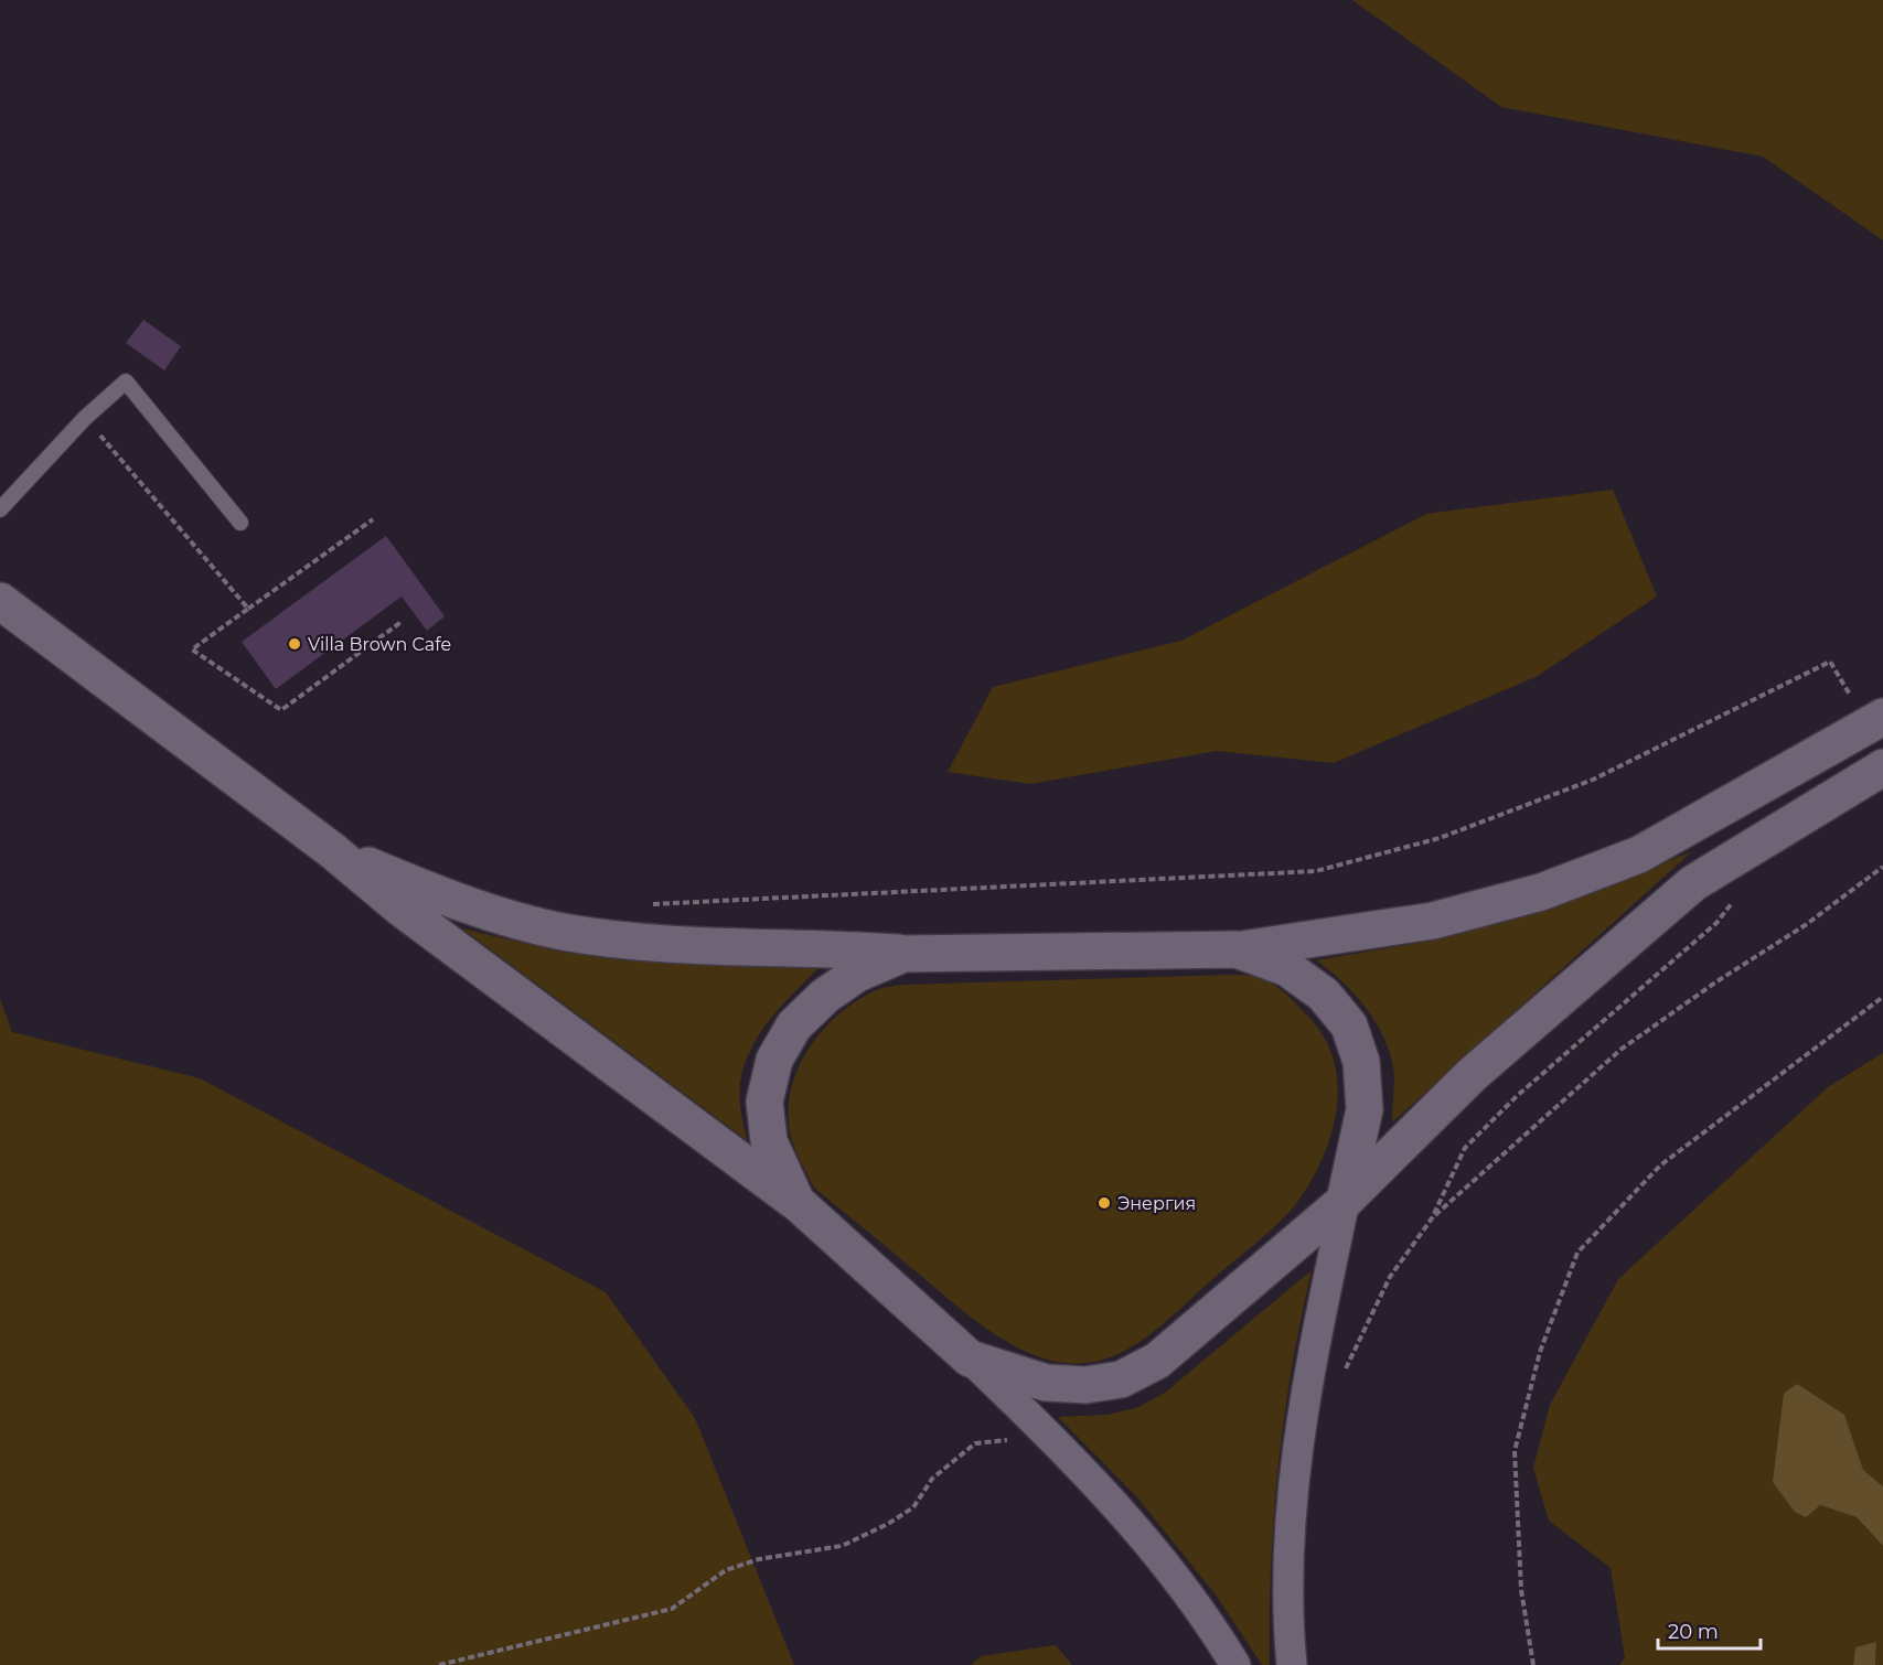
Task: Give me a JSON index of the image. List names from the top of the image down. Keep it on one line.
{"places":["Villa Brown Cafe","Энергия"],"scale_bar":"20 m"}
